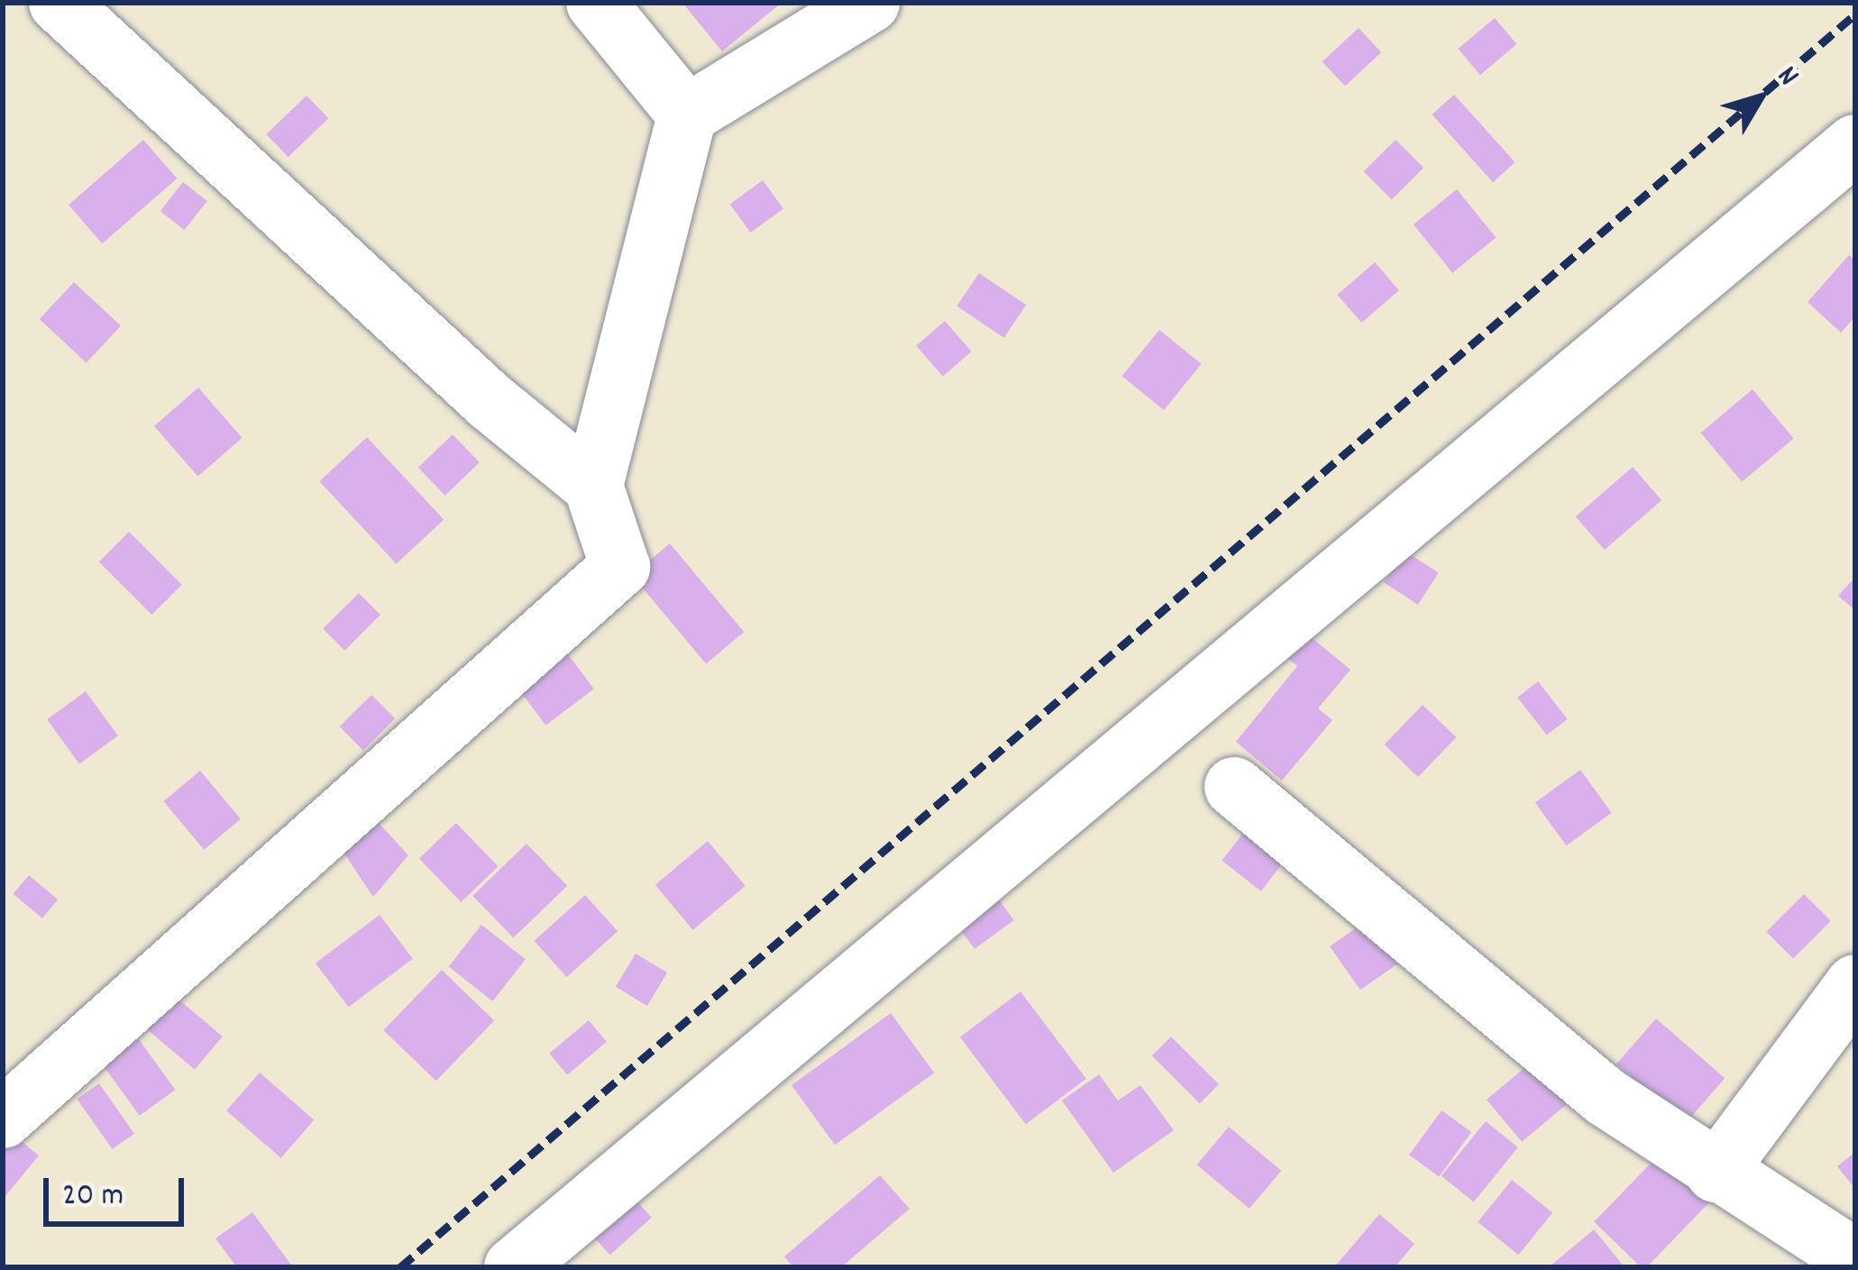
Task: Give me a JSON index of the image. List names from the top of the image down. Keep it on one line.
{"scale_bar":"20 m","north":"top right"}
